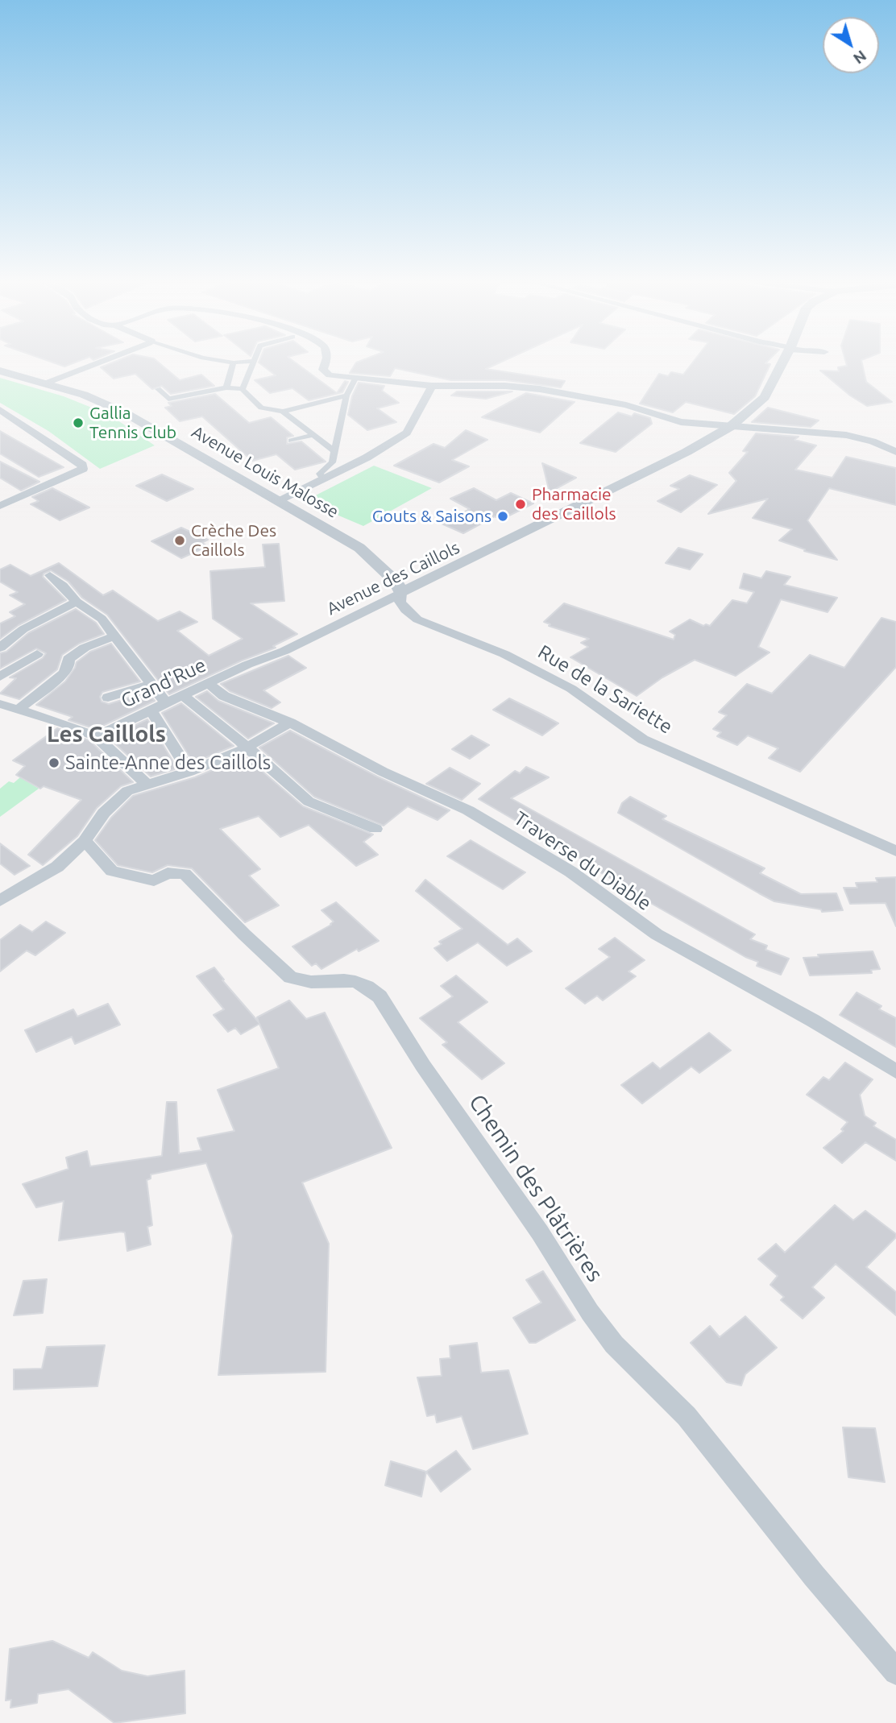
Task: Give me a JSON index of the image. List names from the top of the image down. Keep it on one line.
{"streets":{"street":["Avenue Louis Malosse","Avenue des Caillols","Grand'Rue","Rue de la Sariette","Traverse du Diable","Chemin des Plâtrières"]},"crossings":[["Avenue Louis Malosse","Avenue des Caillols"],["Avenue Louis Malosse","Rue de la Sariette"],["Avenue des Caillols","Grand'Rue"],["Avenue des Caillols","Rue de la Sariette"],["Grand'Rue","Traverse du Diable"]],"districts":["Les Caillols"],"places":["Gallia Tennis Club","Pharmacie des Caillols","Gouts & Saisons","Crèche Des Caillols","Sainte-Anne des Caillols"],"north":"bottom right"}
